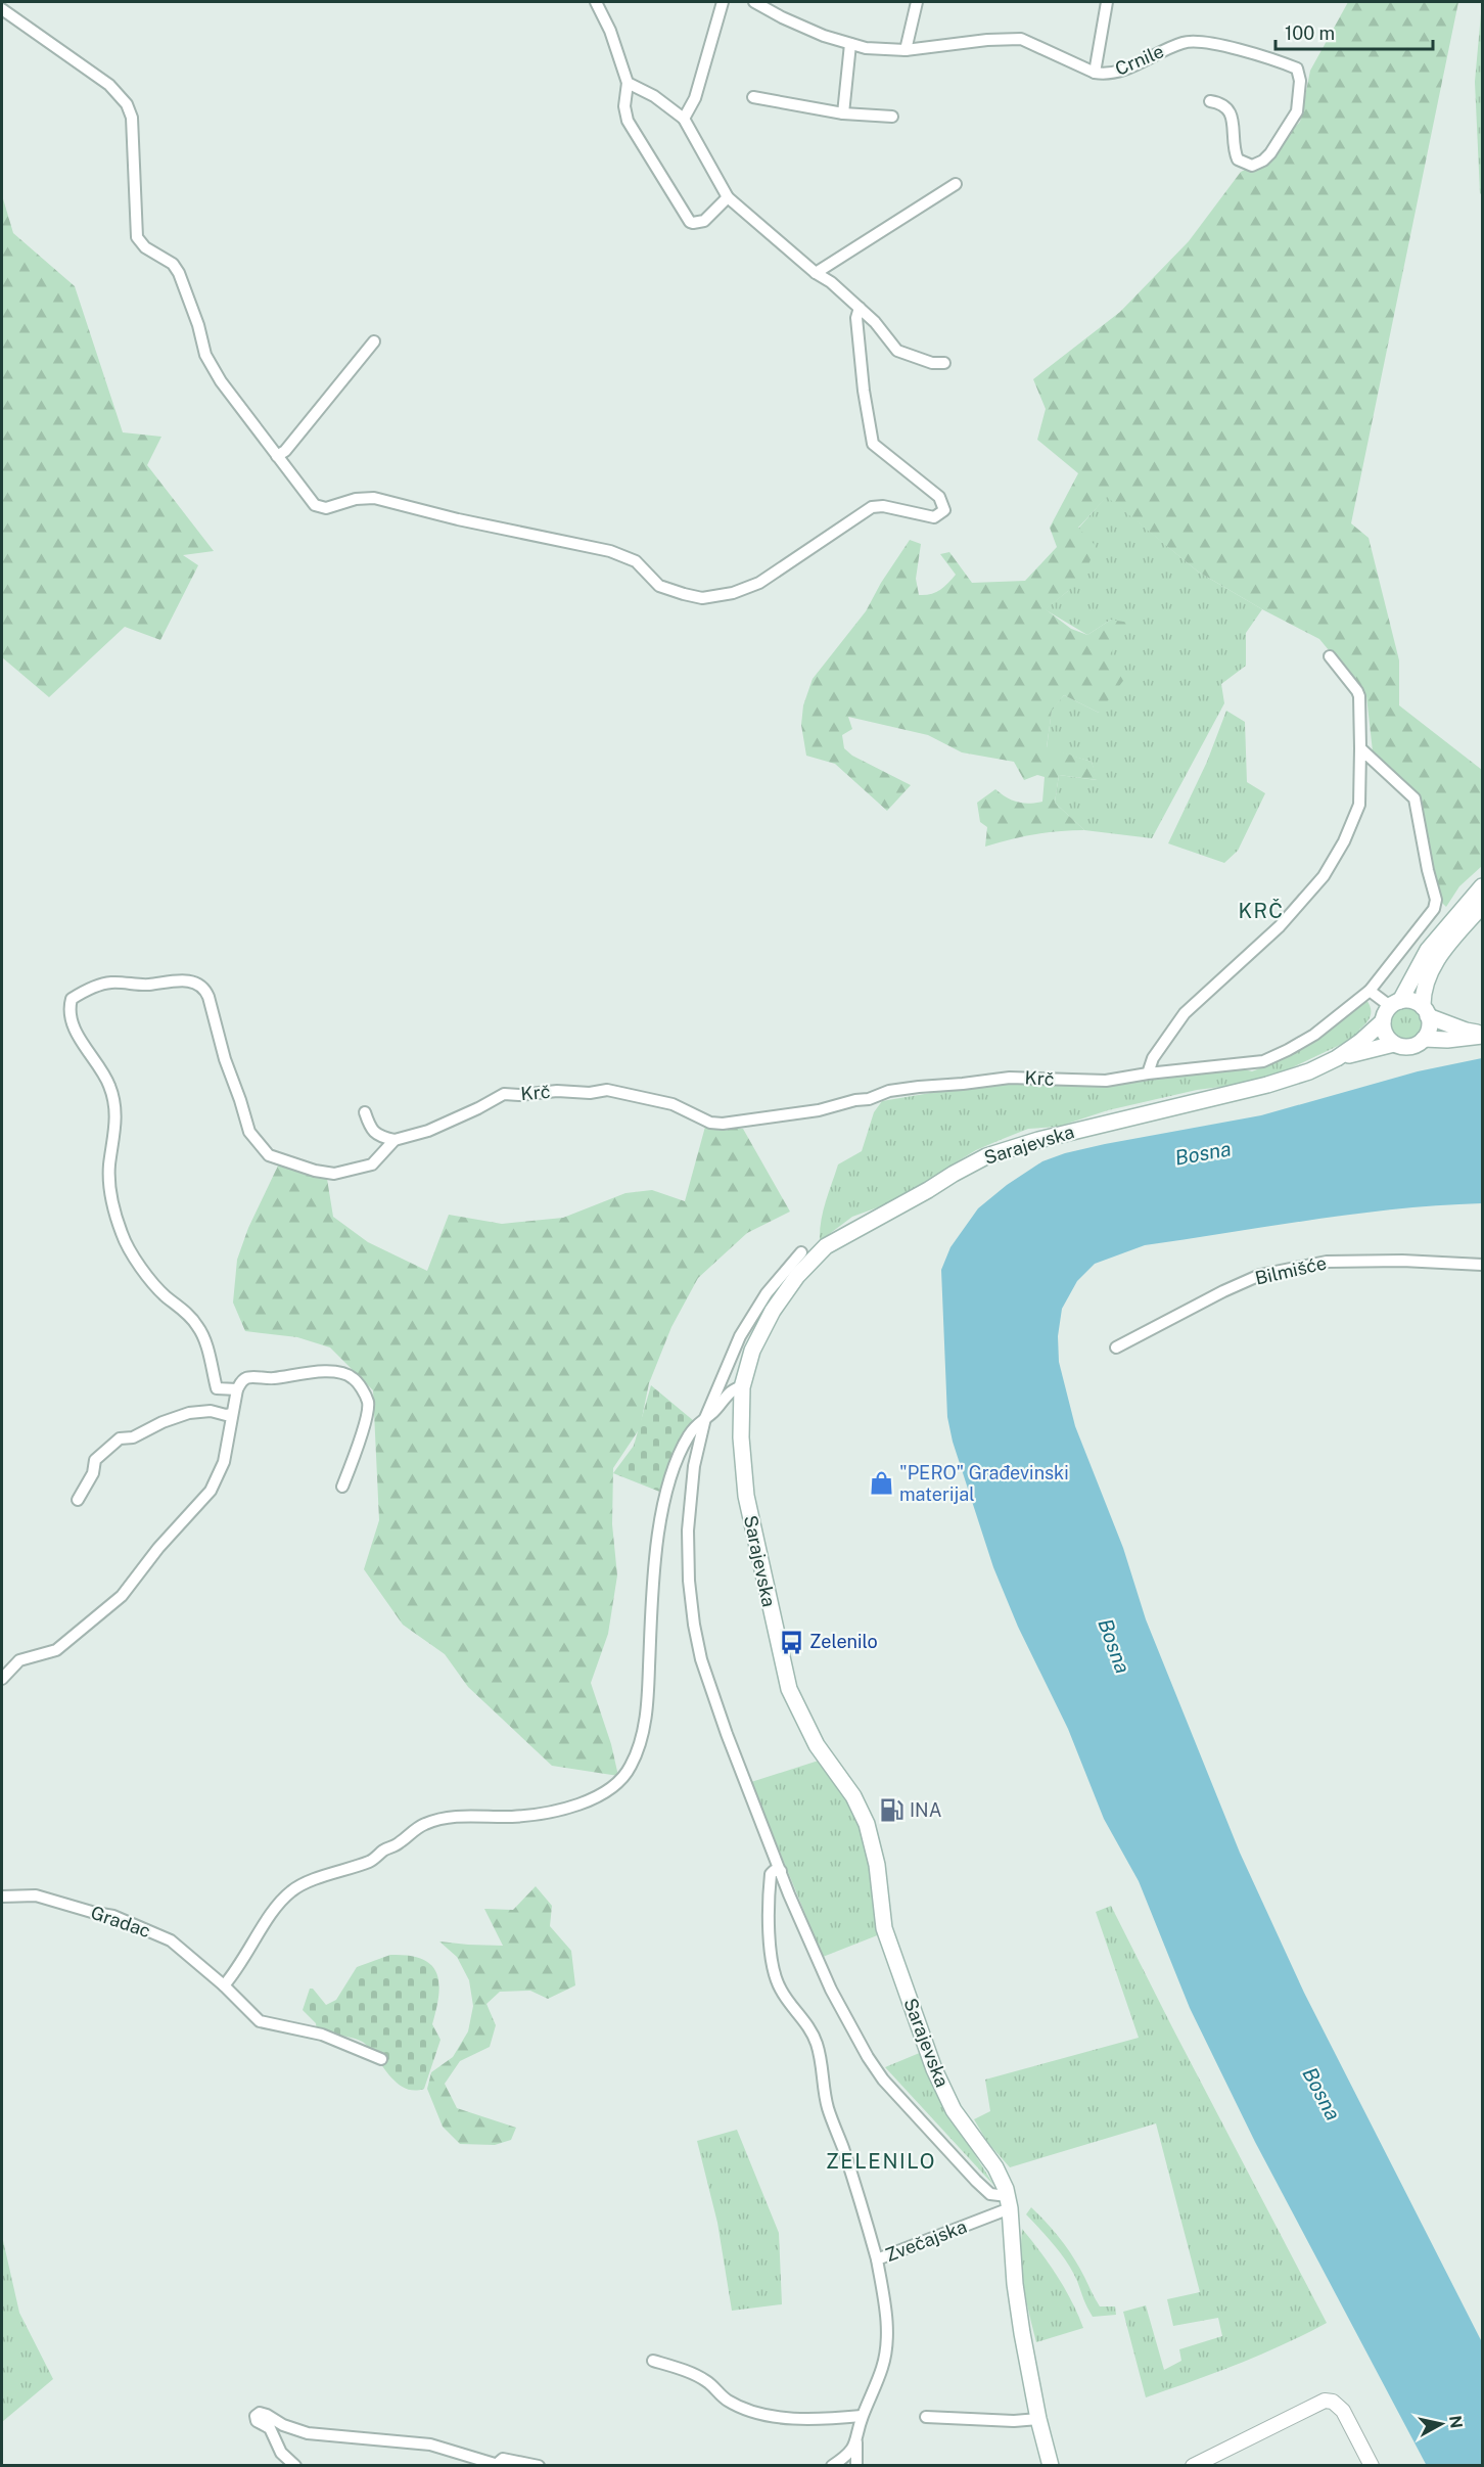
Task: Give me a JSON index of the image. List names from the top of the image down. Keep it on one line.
{"streets":{"main road":["Sarajevska"],"street":["Crnile","Krč","Bilmišće","Gradac","Zvečajska"]},"crossings":[["Sarajevska","Zvečajska"]],"districts":["KRČ","ZELENILO"],"water":["Bosna"],"places":{"shop":["\"PERO\" Građevinski materijal"],"bus stop":["Zelenilo"],"fuel station":["INA"]},"scale_bar":"100 m","north":"right"}
